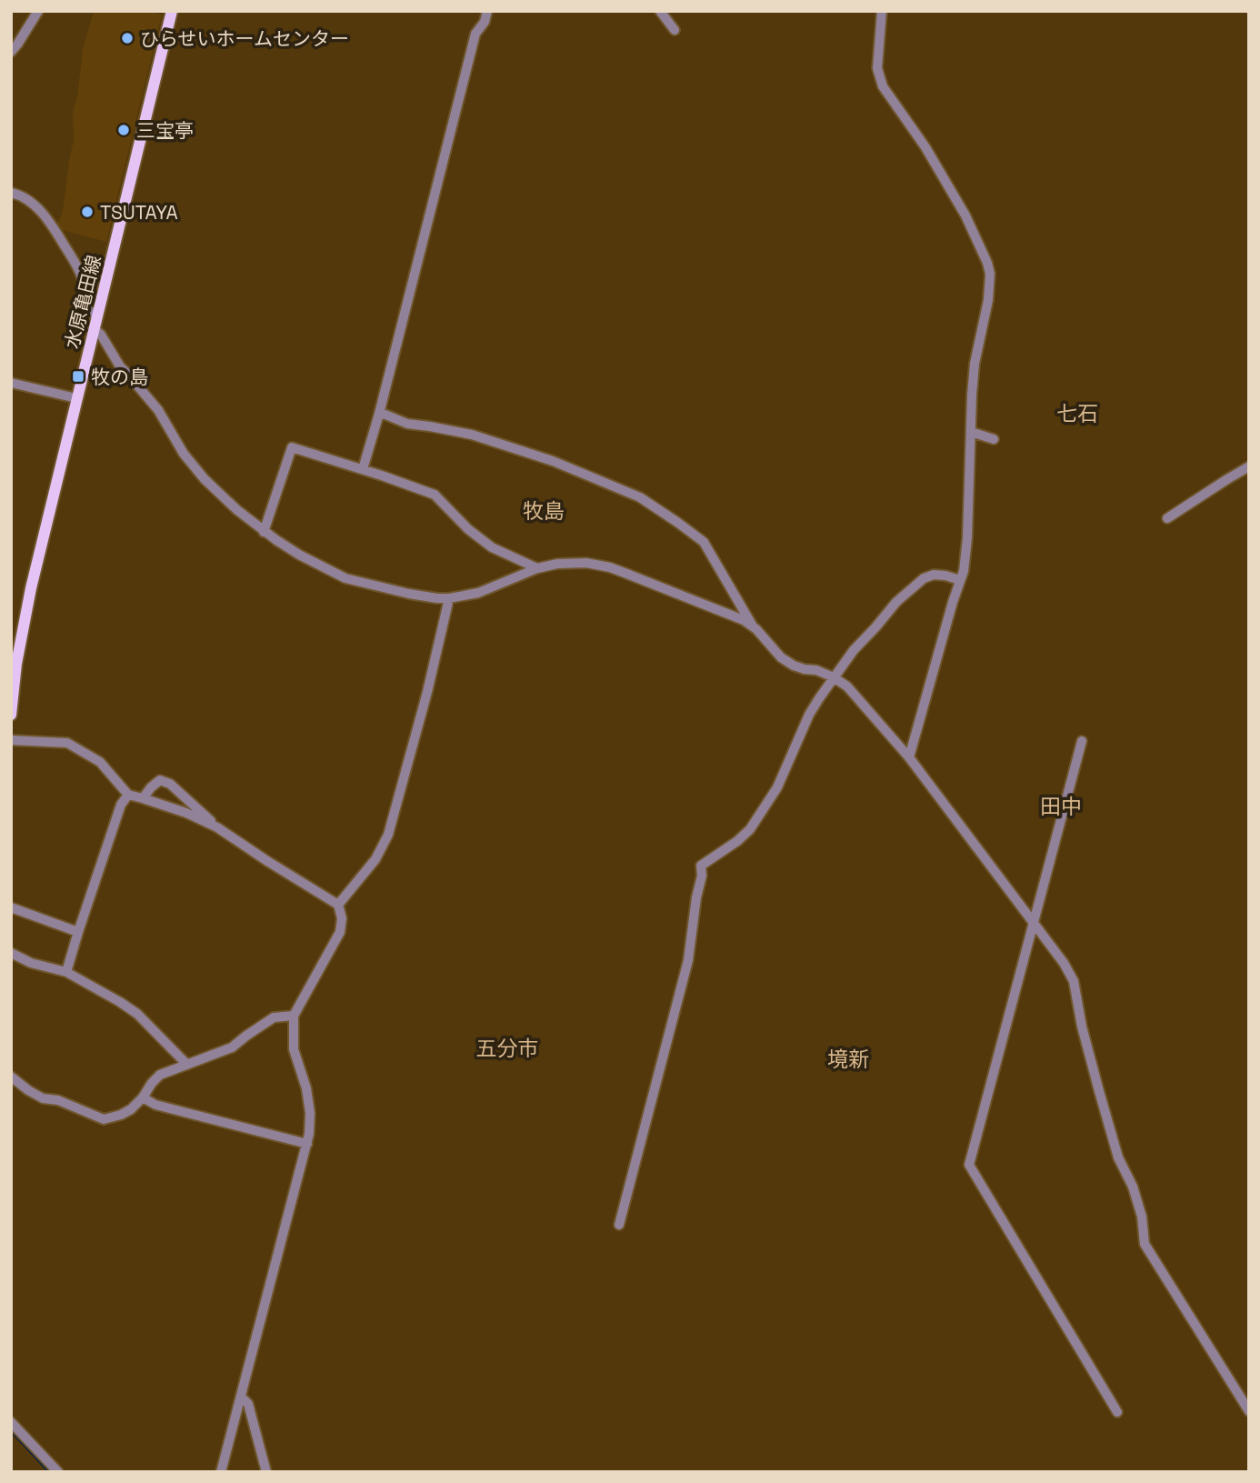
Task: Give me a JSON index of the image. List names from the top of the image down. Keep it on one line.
{"streets":{"main road":["水原亀田線"]},"districts":["七石","牧島","田中","五分市","境新"],"places":{"other":["ひらせいホームセンター","三宝亭","TSUTAYA"],"transit":["牧の島"]}}
